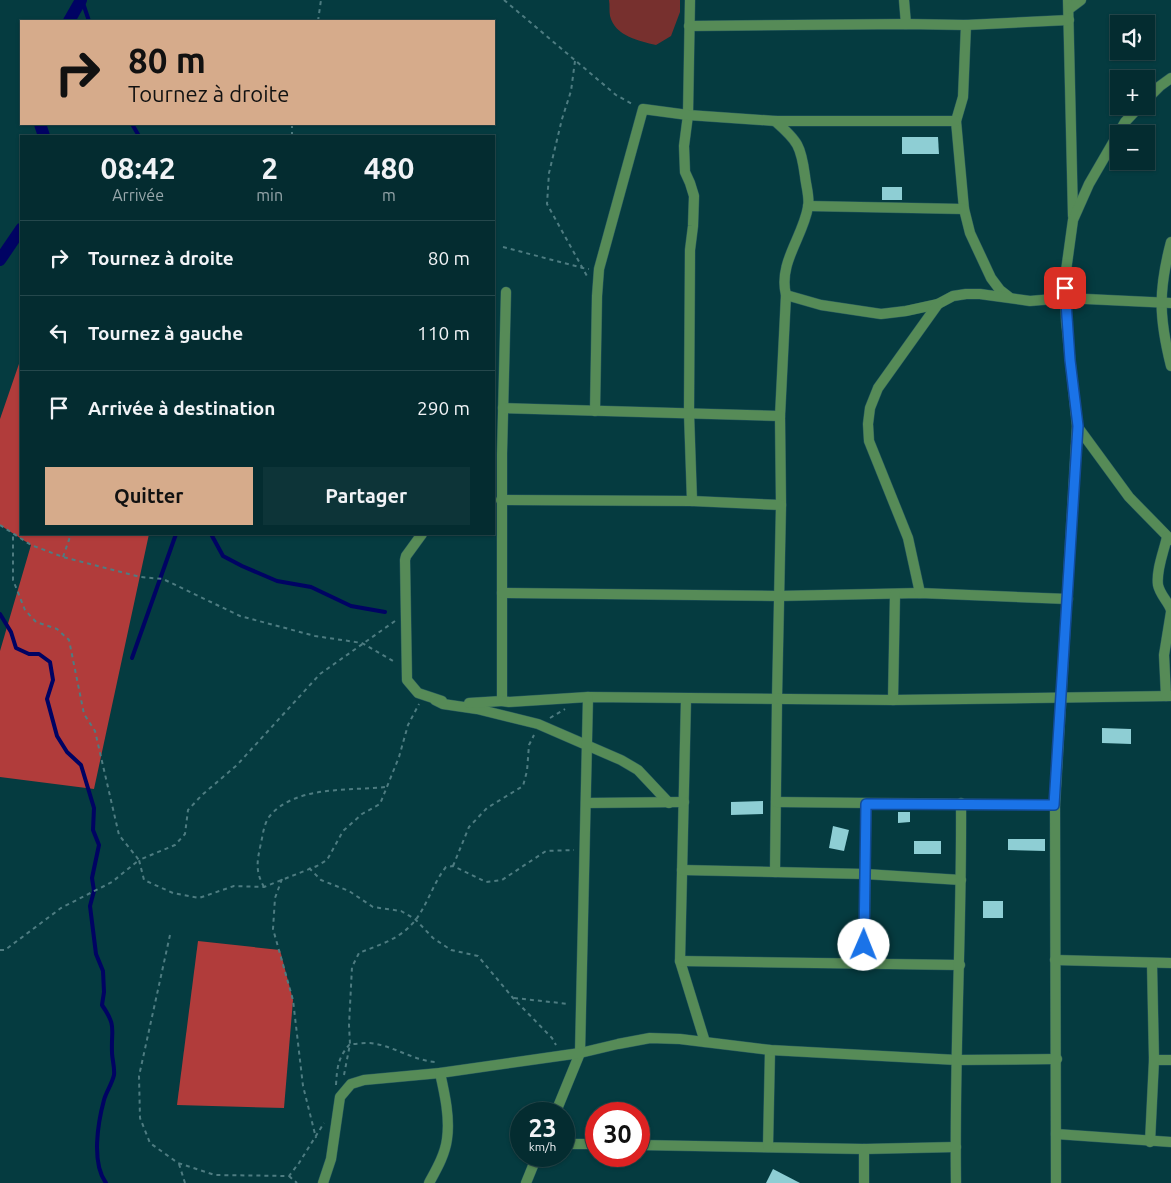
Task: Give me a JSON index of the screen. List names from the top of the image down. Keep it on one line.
{"page":{"map_buttons":["+","−"],"turn":["80 m","Tournez à droite"],"eta":["08:42","Arrivée","2","min","480","m"],"list":[{"name":"Tournez à droite","value":"80 m"},{"name":"Tournez à gauche","value":"110 m"},{"name":"Arrivée à destination","value":"290 m"}],"buttons":["Quitter","Partager"],"speed":"23 km/h","limit":"30"}}
